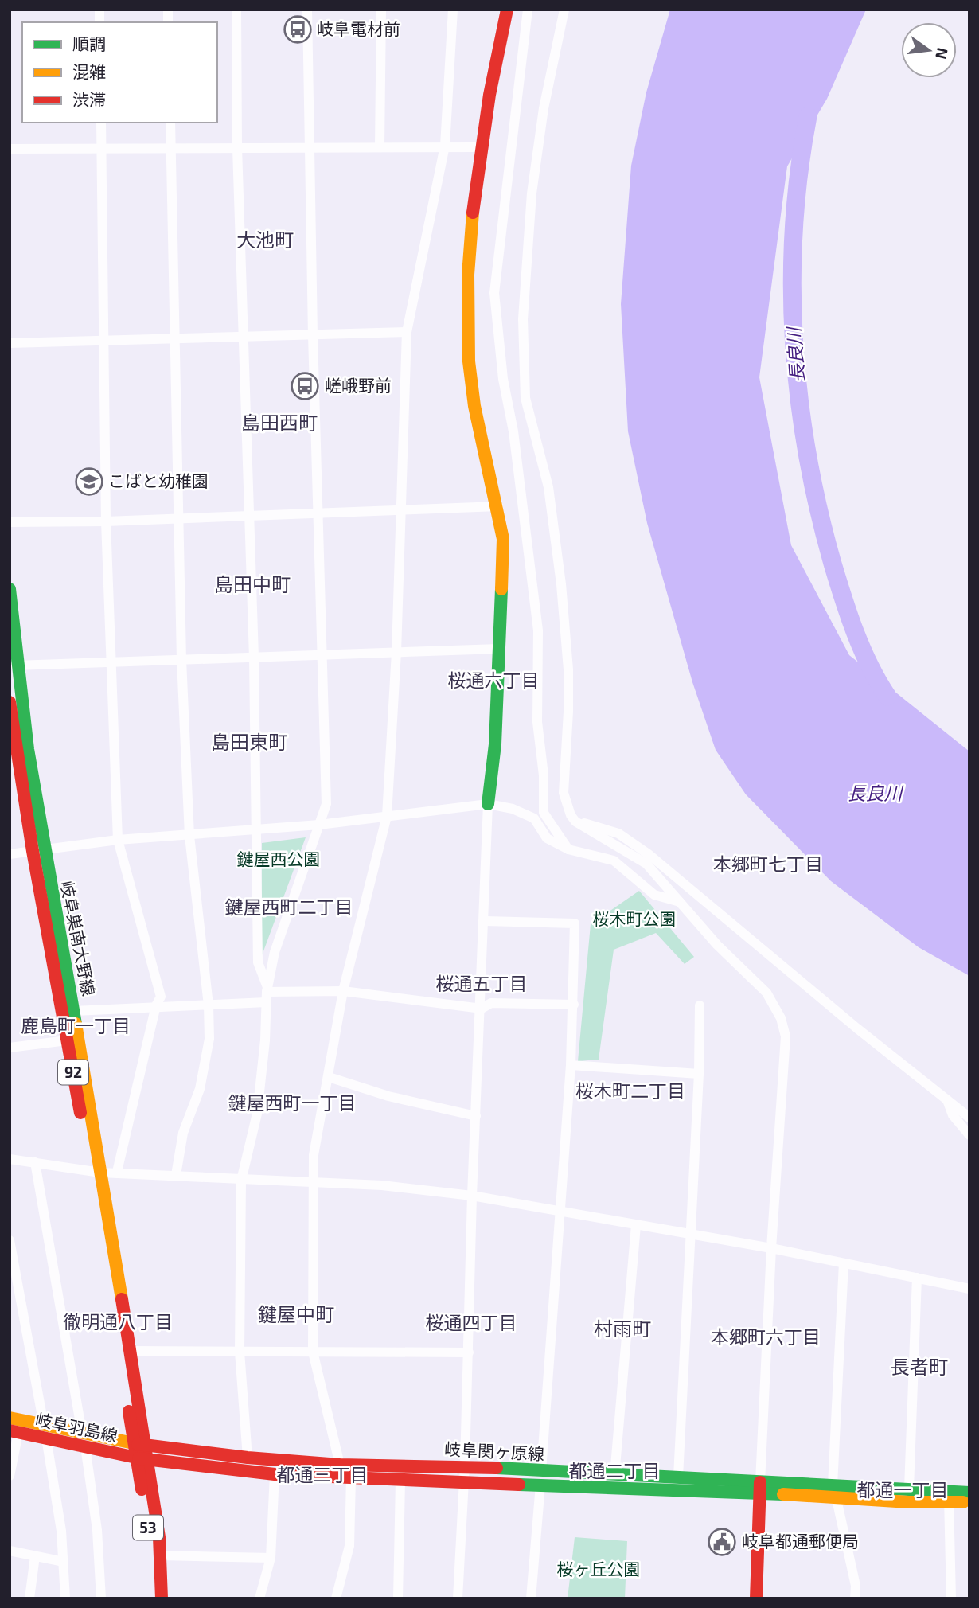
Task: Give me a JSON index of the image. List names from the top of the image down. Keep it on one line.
{"streets":{"main road":["岐阜巣南大野線","92","岐阜羽島線","岐阜関ヶ原線","53"]},"crossings":[["岐阜巣南大野線","岐阜羽島線"],["岐阜巣南大野線","岐阜関ヶ原線"],["岐阜巣南大野線","53"],["岐阜羽島線","岐阜関ヶ原線"],["岐阜羽島線","53"],["岐阜関ヶ原線","53"]],"districts":["大池町","島田西町","島田中町","桜通六丁目","島田東町","本郷町七丁目","鍵屋西町二丁目","桜通五丁目","鹿島町一丁目","桜木町二丁目","鍵屋西町一丁目","鍵屋中町","徹明通八丁目","桜通四丁目","村雨町","本郷町六丁目","長者町","都通二丁目","都通三丁目","都通一丁目"],"water":["長良川"],"parks":["鍵屋西公園","桜木町公園","桜ヶ丘公園"],"places":{"bus stop":["岐阜電材前","嵯峨野前"],"school or university":["こばと幼稚園"],"public building":["岐阜都通郵便局"]},"legend":["順調","混雑","渋滞"],"north":"right"}
